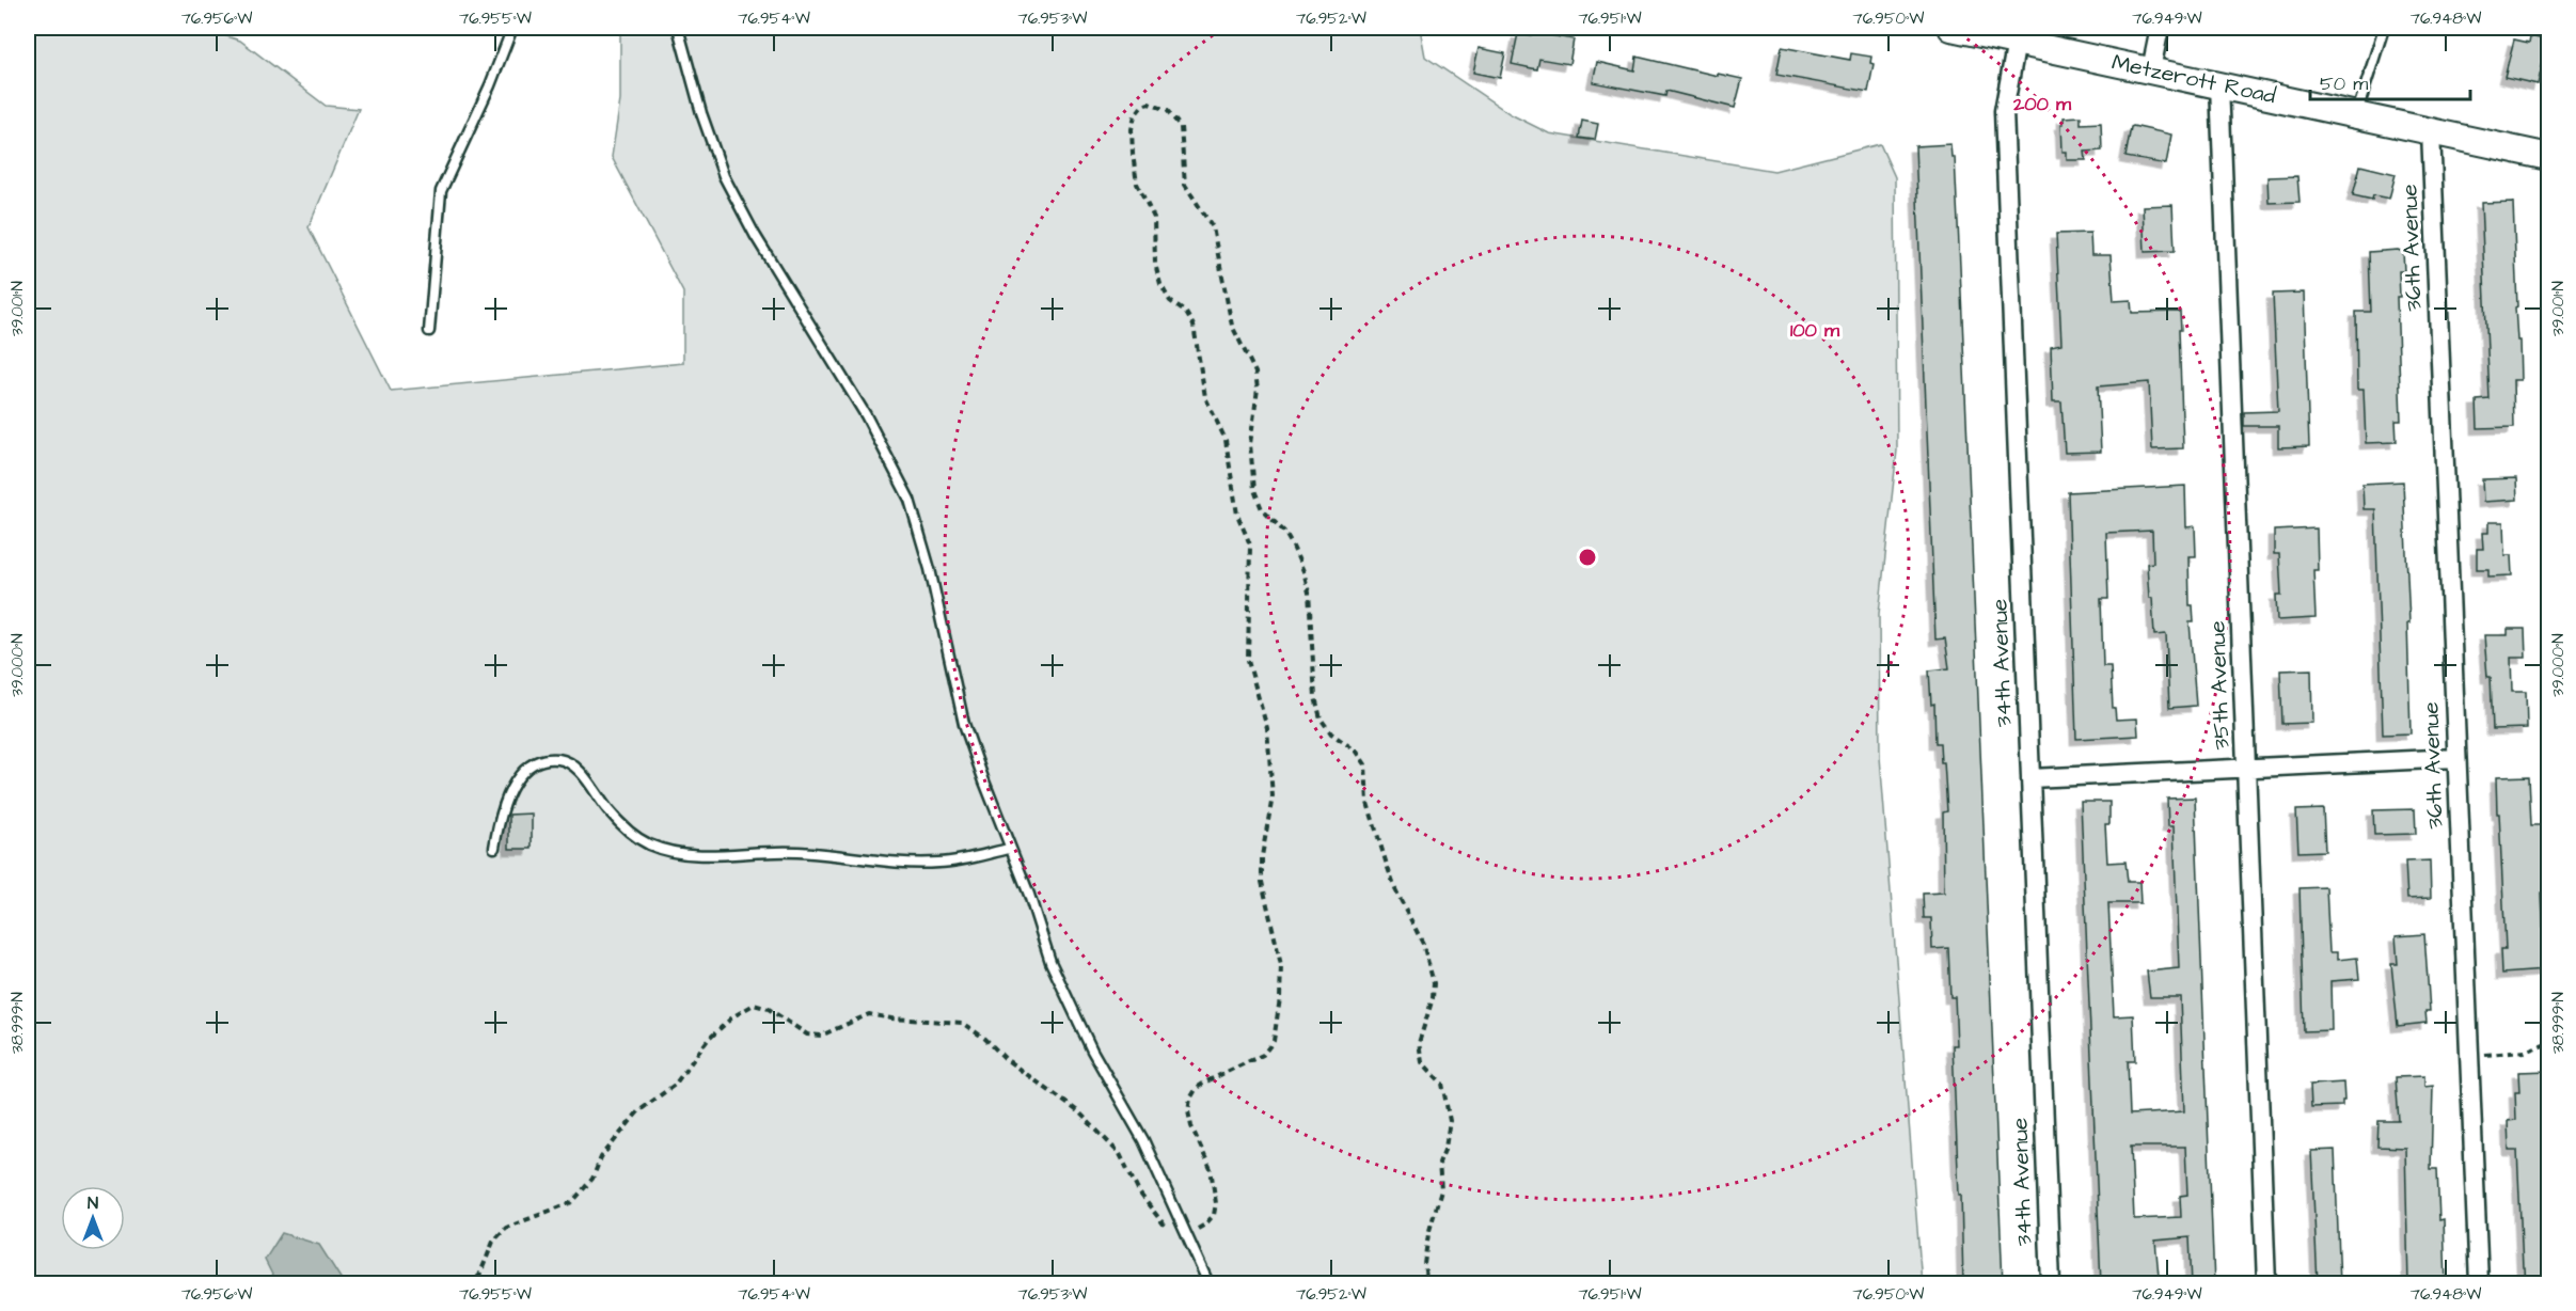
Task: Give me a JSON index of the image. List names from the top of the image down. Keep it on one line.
{"streets":{"street":["Metzerott Road","36th Avenue","34th Avenue","35th Avenue"]},"crossings":[["Metzerott Road","36th Avenue"],["Metzerott Road","34th Avenue"],["Metzerott Road","35th Avenue"]],"scale_bar":"50 m","north":"top","coordinates":["76.956°W","76.955°W","76.954°W","76.953°W","76.952°W","76.951°W","76.950°W","76.949°W","76.948°W","39.001°N","39.000°N","38.999°N"],"rings":["200 m","100 m"]}
